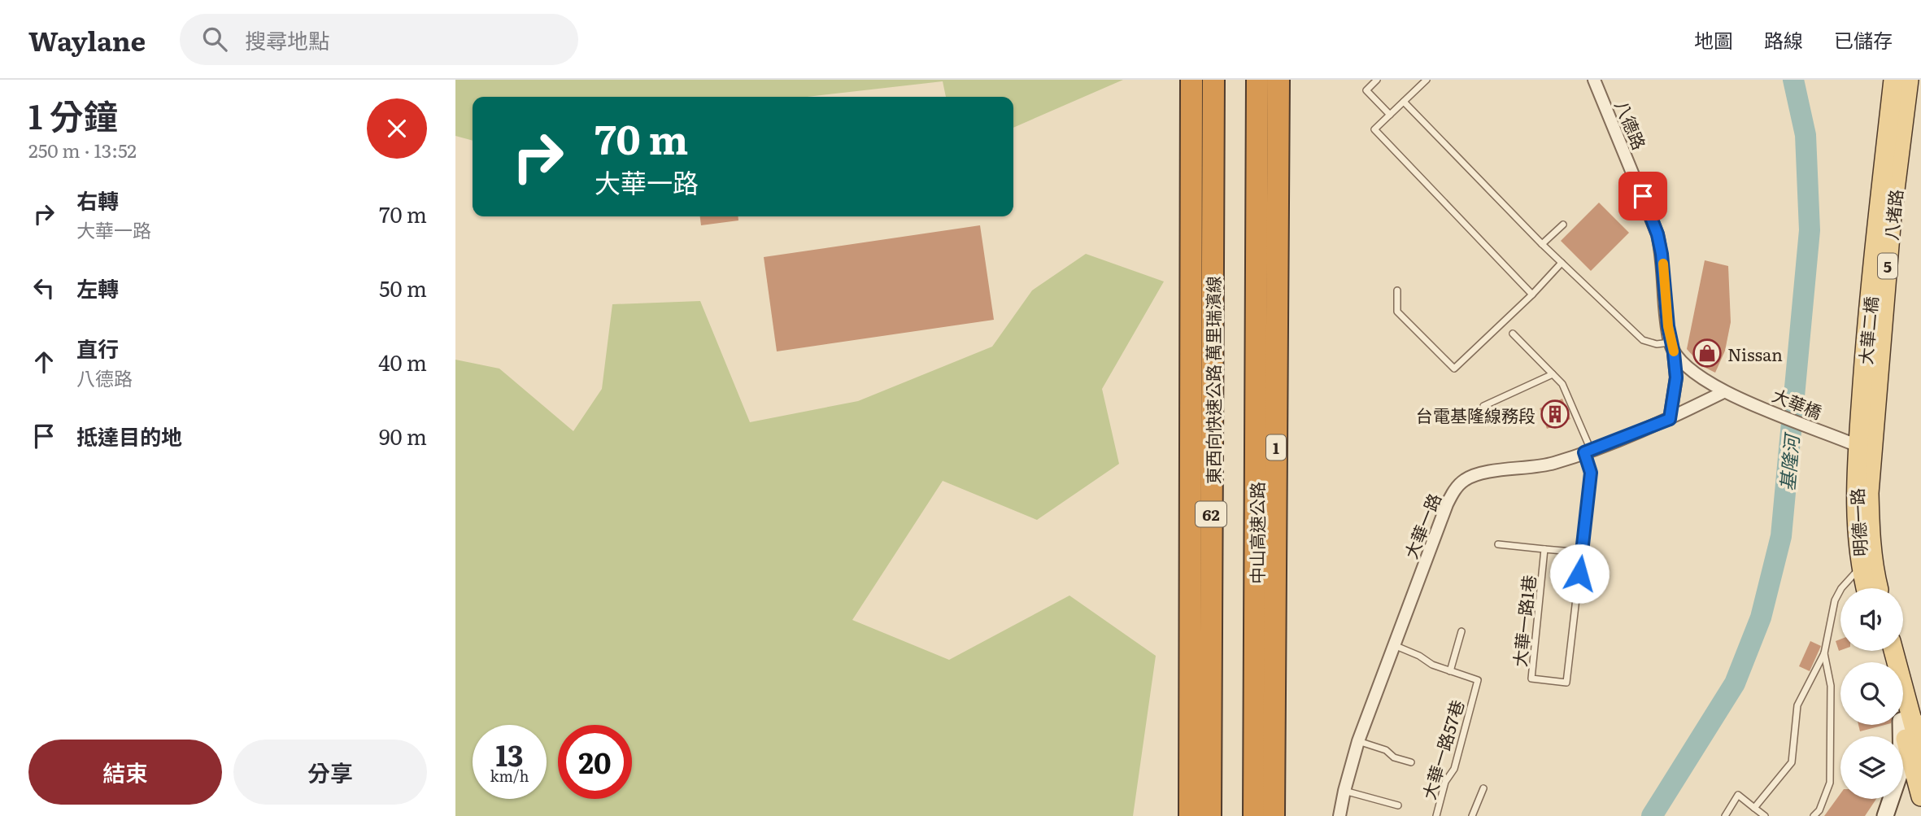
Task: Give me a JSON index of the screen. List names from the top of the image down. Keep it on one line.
{"streets":{"highway":["東西向快速公路 萬里瑞濱線","1","62","中山高速公路"],"main road":["八堵路","5","大華二橋","明德一路"],"street":["八德路","大華橋","大華一路"],"lane":["大華一路1巷","大華一路57巷"]},"crossings":[["八德路","大華一路"],["八堵路","大華二橋"],["八堵路","大華橋"],["八堵路","明德一路"],["大華二橋","大華橋"],["大華二橋","明德一路"],["大華橋","明德一路"],["大華橋","大華一路"],["大華一路","大華一路1巷"],["大華一路","大華一路57巷"]],"water":["基隆河"],"places":{"shop":["Nissan"],"building":["台電基隆線務段"]},"page":{"header":"Waylane","search":"搜尋地點","nav":["地圖","路線","已儲存"],"heading":["1 分鐘","250 m · 13:52"],"turn":["70 m","大華一路"],"list":[{"name":"右轉","note":"大華一路","value":"70 m"},{"name":"左轉","value":"50 m"},{"name":"直行","note":"八德路","value":"40 m"},{"name":"抵達目的地","value":"90 m"}],"speed":"13 km/h","limit":"20","buttons":["結束","分享"]}}
